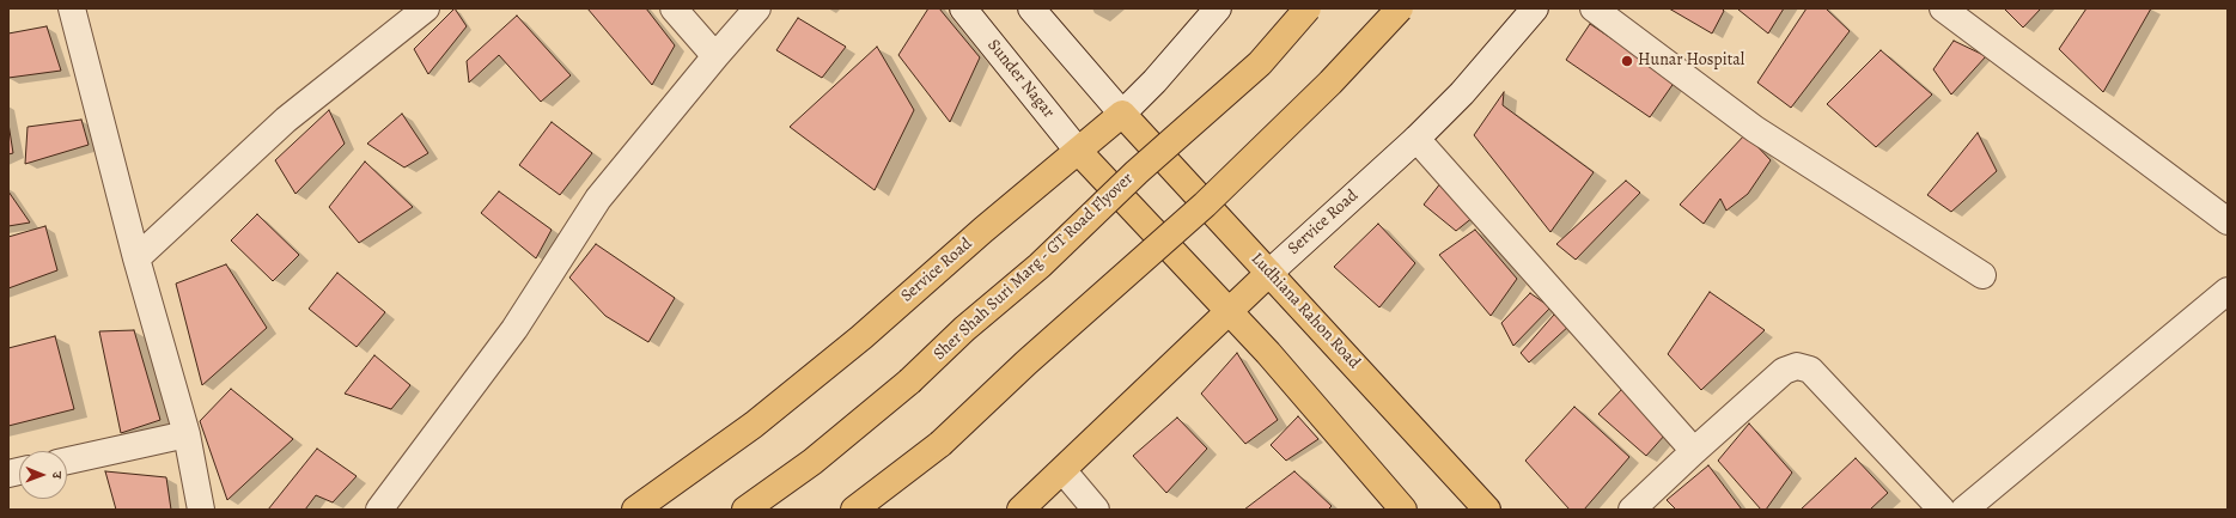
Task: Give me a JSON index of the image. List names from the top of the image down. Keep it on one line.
{"streets":{"main road":["Service Road","Sher Shah Suri Marg - GT Road Flyover","Ludhiana Rahon Road"],"street":["Sunder Nagar"]},"crossings":[["Sunder Nagar","Service Road"],["Service Road","Ludhiana Rahon Road"]],"places":["Hunar Hospital"],"north":"right"}
